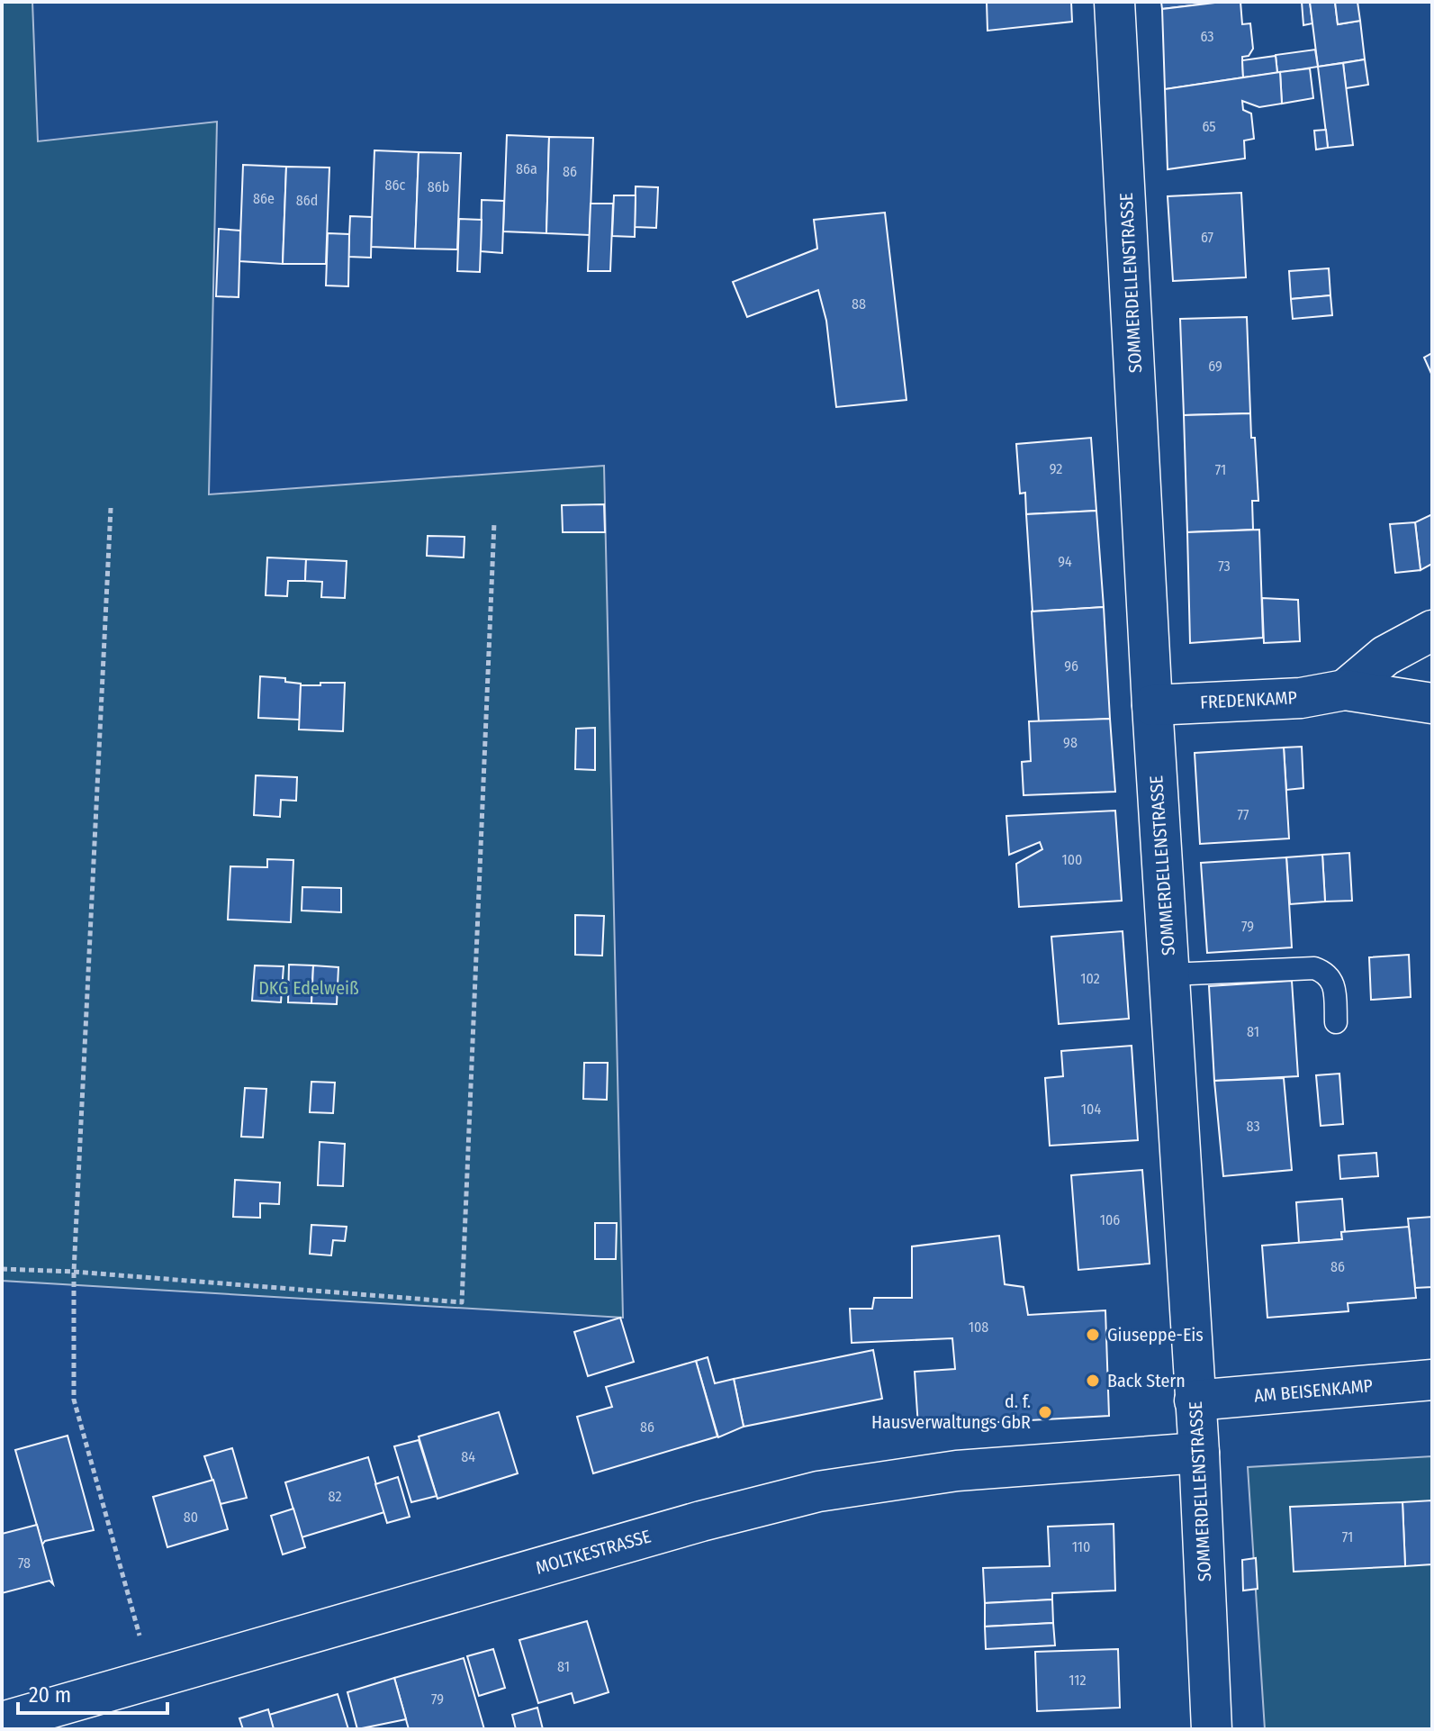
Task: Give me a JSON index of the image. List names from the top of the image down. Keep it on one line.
{"streets":{"street":["SOMMERDELLENSTRASSE","FREDENKAMP","AM BEISENKAMP","MOLTKESTRASSE"]},"crossings":[["SOMMERDELLENSTRASSE","FREDENKAMP"],["SOMMERDELLENSTRASSE","AM BEISENKAMP"],["SOMMERDELLENSTRASSE","MOLTKESTRASSE"]],"parks":["DKG Edelweiß"],"places":["Giuseppe-Eis","Back Stern","d. f. Hausverwaltungs GbR"],"house_numbers":["63","65","86a","86","86c","86b","86e","86d","67","88","69","92","71","94","73","96","98","77","100","79","102","81","104","83","106","86","108","86","84","82","80","71","110","78","81","112","79"],"scale_bar":"20 m"}
